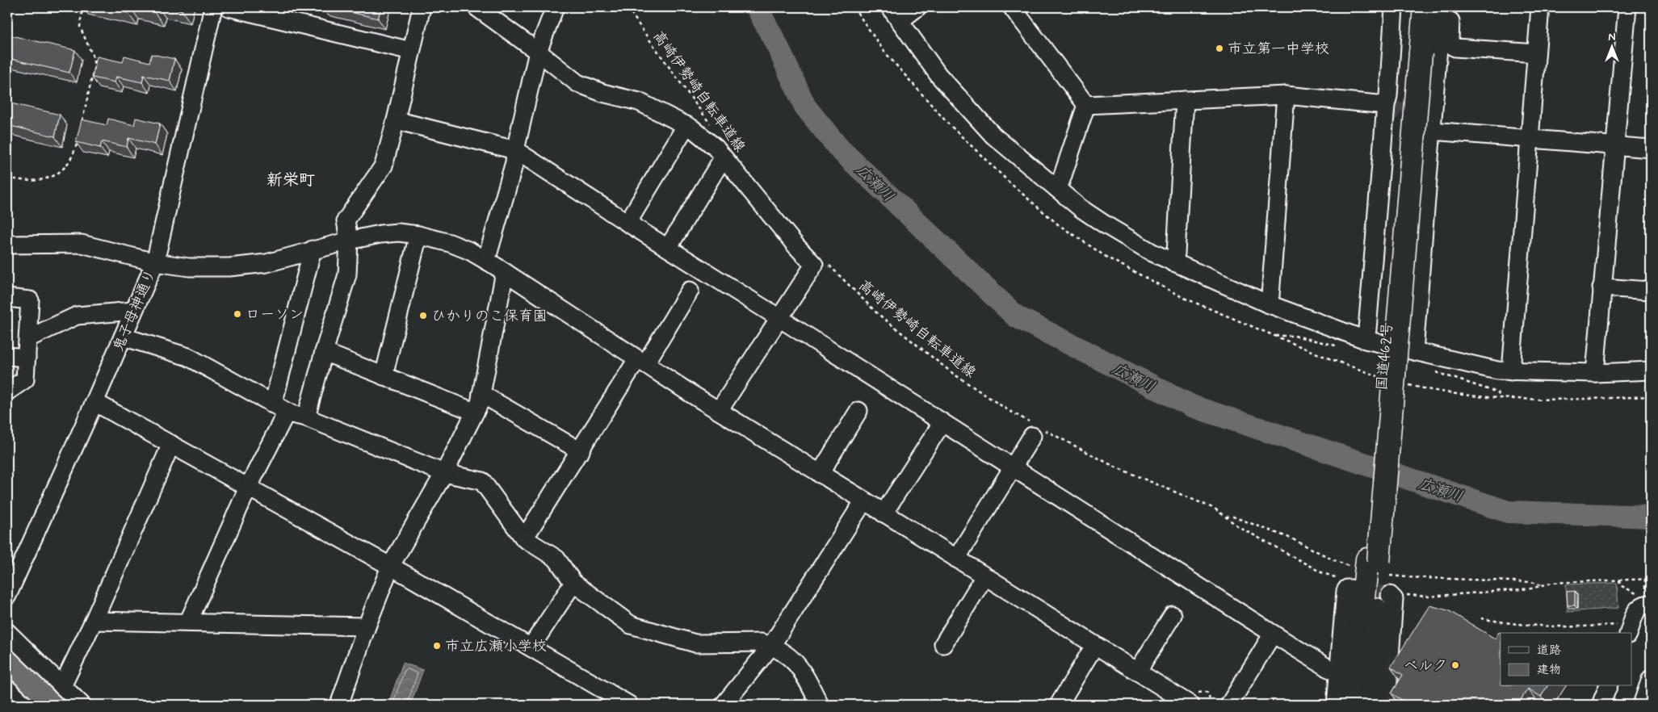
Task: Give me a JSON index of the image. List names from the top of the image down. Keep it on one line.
{"streets":{"highway":["国道462号"],"street":["鬼子母神通り"],"path":["高崎伊勢崎自転車道線"]},"crossings":[["高崎伊勢崎自転車道線","国道462号"]],"districts":["新栄町"],"water":["広瀬川"],"places":["市立第一中学校","ローソン","ひかりのこ保育園","市立広瀬小学校","ベルク"],"legend":["道路","建物"],"north":"top"}
